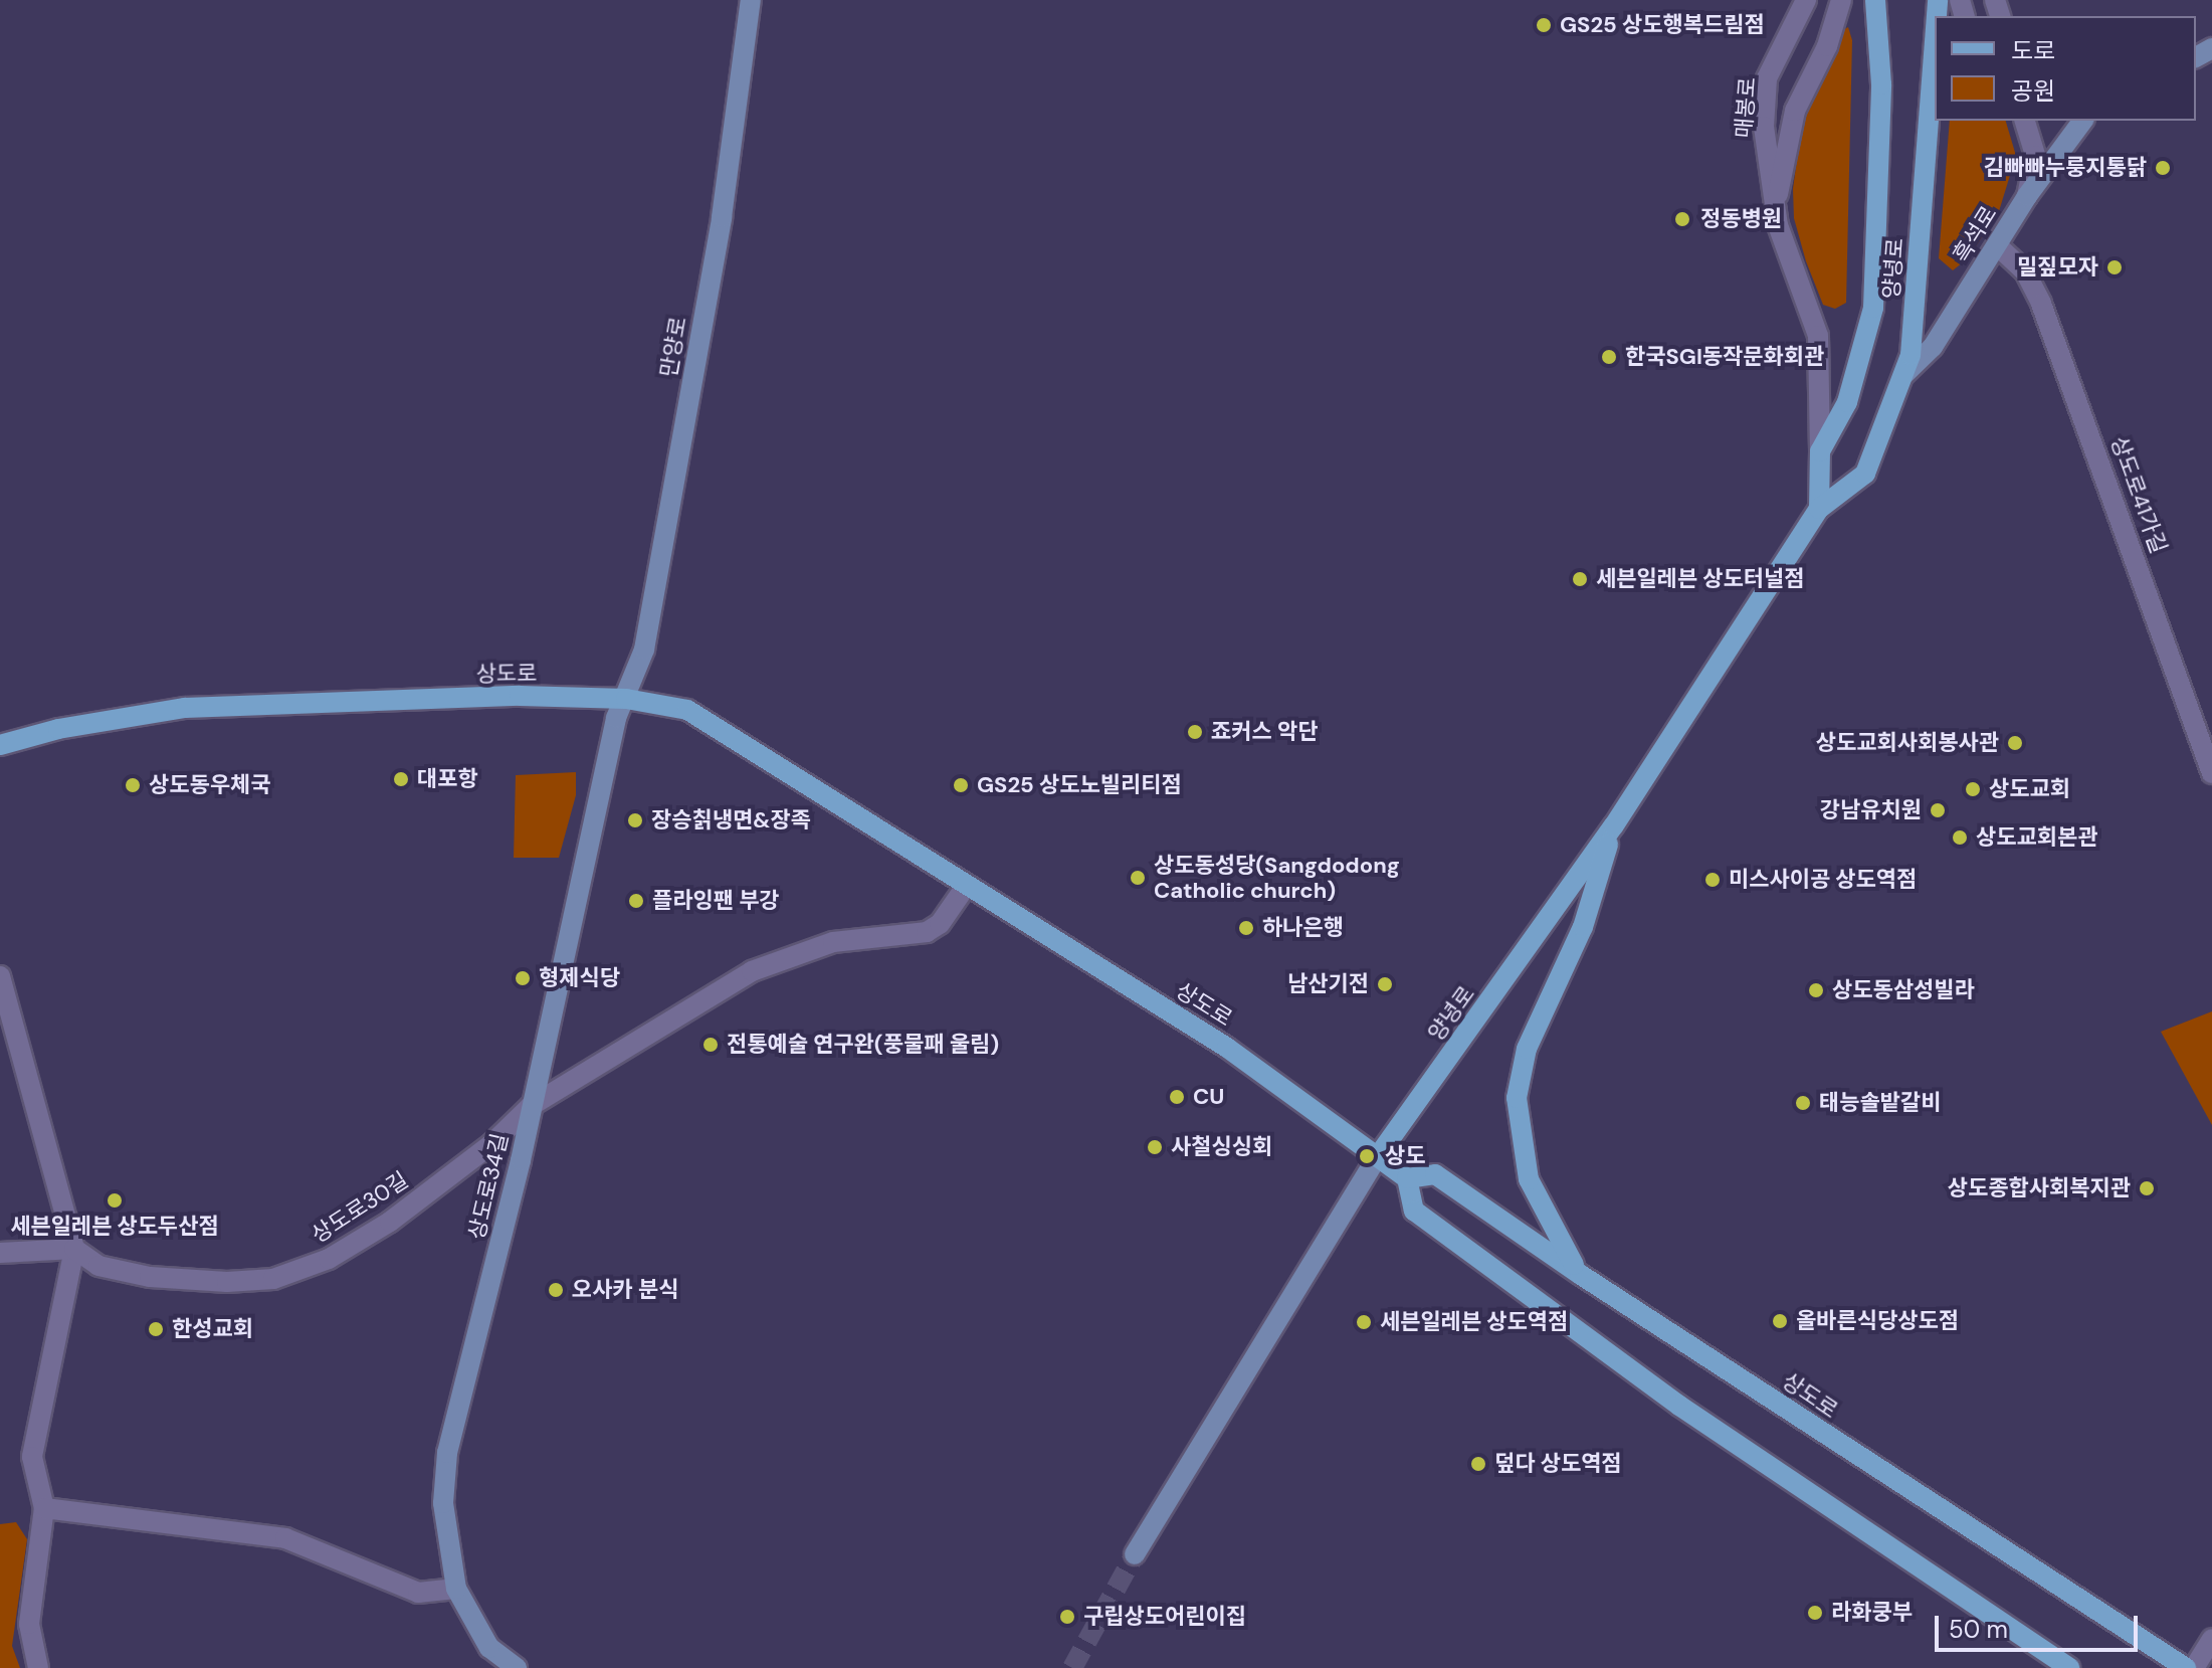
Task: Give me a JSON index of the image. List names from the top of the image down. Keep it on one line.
{"streets":{"main road":["양녕로","상도로"],"street":["매봉로","흑석로","만양로","상도로41가길","상도로34길","상도로30길"]},"crossings":[["매봉로","양녕로"],["흑석로","양녕로"],["흑석로","상도로41가길"],["양녕로","상도로"],["만양로","상도로"],["만양로","상도로34길"],["상도로","상도로34길"],["상도로34길","상도로30길"]],"places":["GS25 상도행복드림점","김빠빠누룽지통닭","정동병원","밀짚모자","한국SGI동작문화회관","세븐일레븐 상도터널점","죠커스 악단","상도교회사회봉사관","대포항","상도동우체국","GS25 상도노빌리티점","상도교회","강남유치원","장승칡냉면&장족","상도교회본관","상도동성당(Sangdodong Catholic church)","미스사이공 상도역점","플라잉팬 부강","하나은행","형제식당","남산기전","상도동삼성빌라","전통예술 연구완(풍물패 울림)","CU","태능솔밭갈비","사철싱싱회","상도","상도종합사회복지관","세븐일레븐 상도두산점","오사카 분식","올바른식당상도점","세븐일레븐 상도역점","한성교회","덮다 상도역점","라화쿵부","구립상도어린이집"],"legend":["도로","공원"],"scale_bar":"50 m"}
